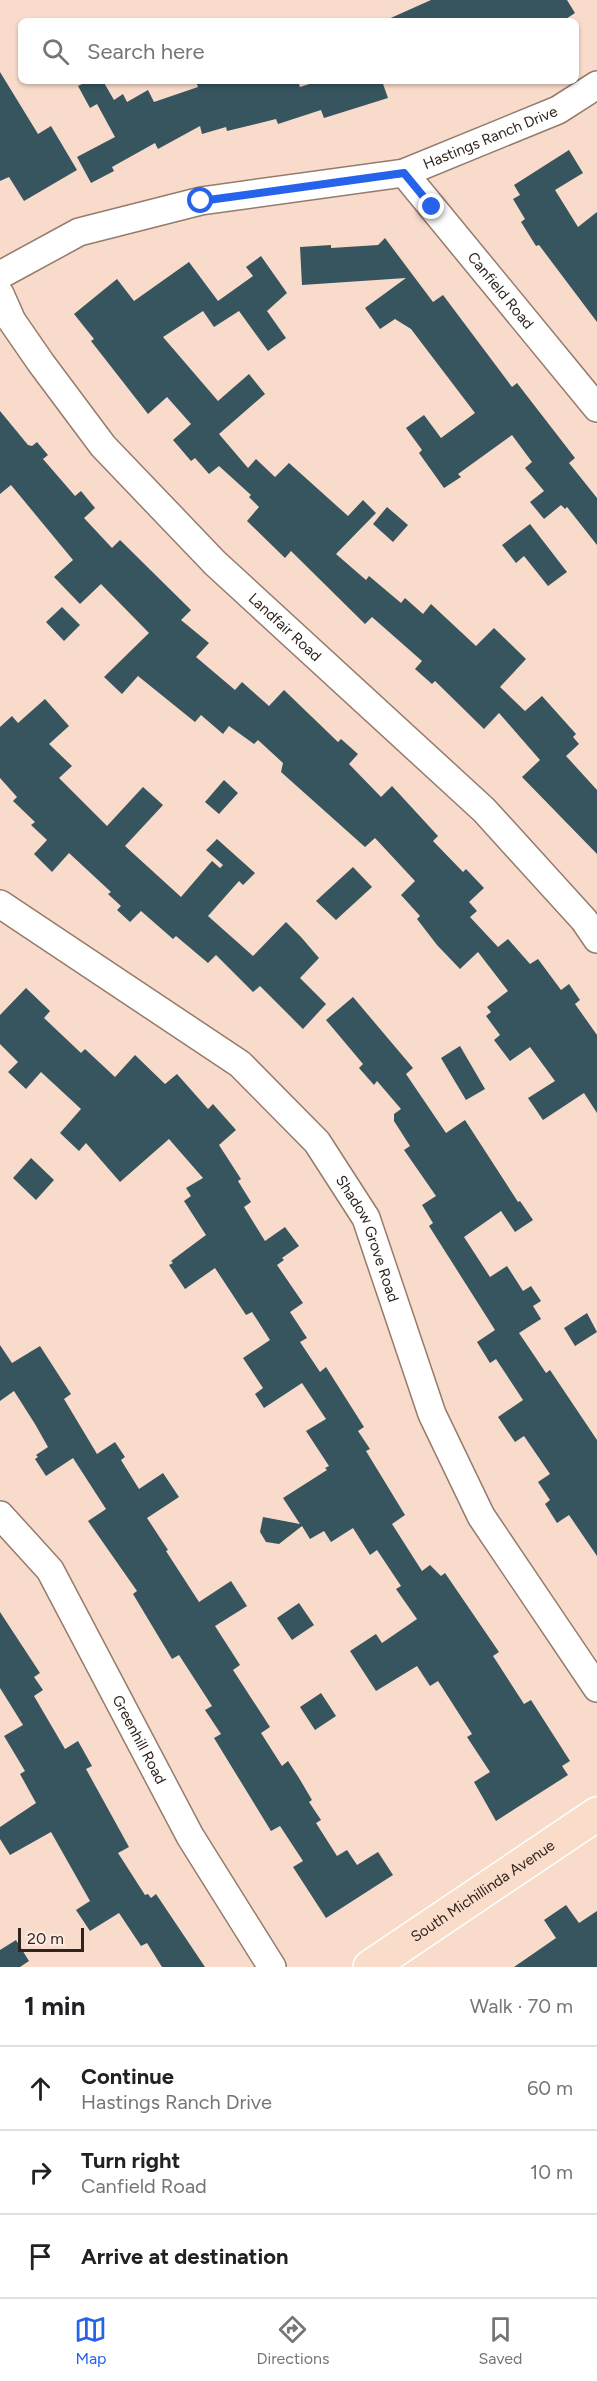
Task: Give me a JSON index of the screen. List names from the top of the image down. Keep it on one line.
{"streets":{"main road":["South Michillinda Avenue"],"street":["Hastings Ranch Drive","Canfield Road","Landfair Road","Shadow Grove Road","Greenhill Road"]},"crossings":[["Hastings Ranch Drive","Canfield Road"]],"scale_bar":"20 m","page":{"search":"Search here","scale":"20 m","heading":["1 min","Walk · 70 m"],"list":[["Continue","Hastings Ranch Drive","60 m"],["Turn right","Canfield Road","10 m"],"Arrive at destination"],"nav":["Map","Directions","Saved"]}}
